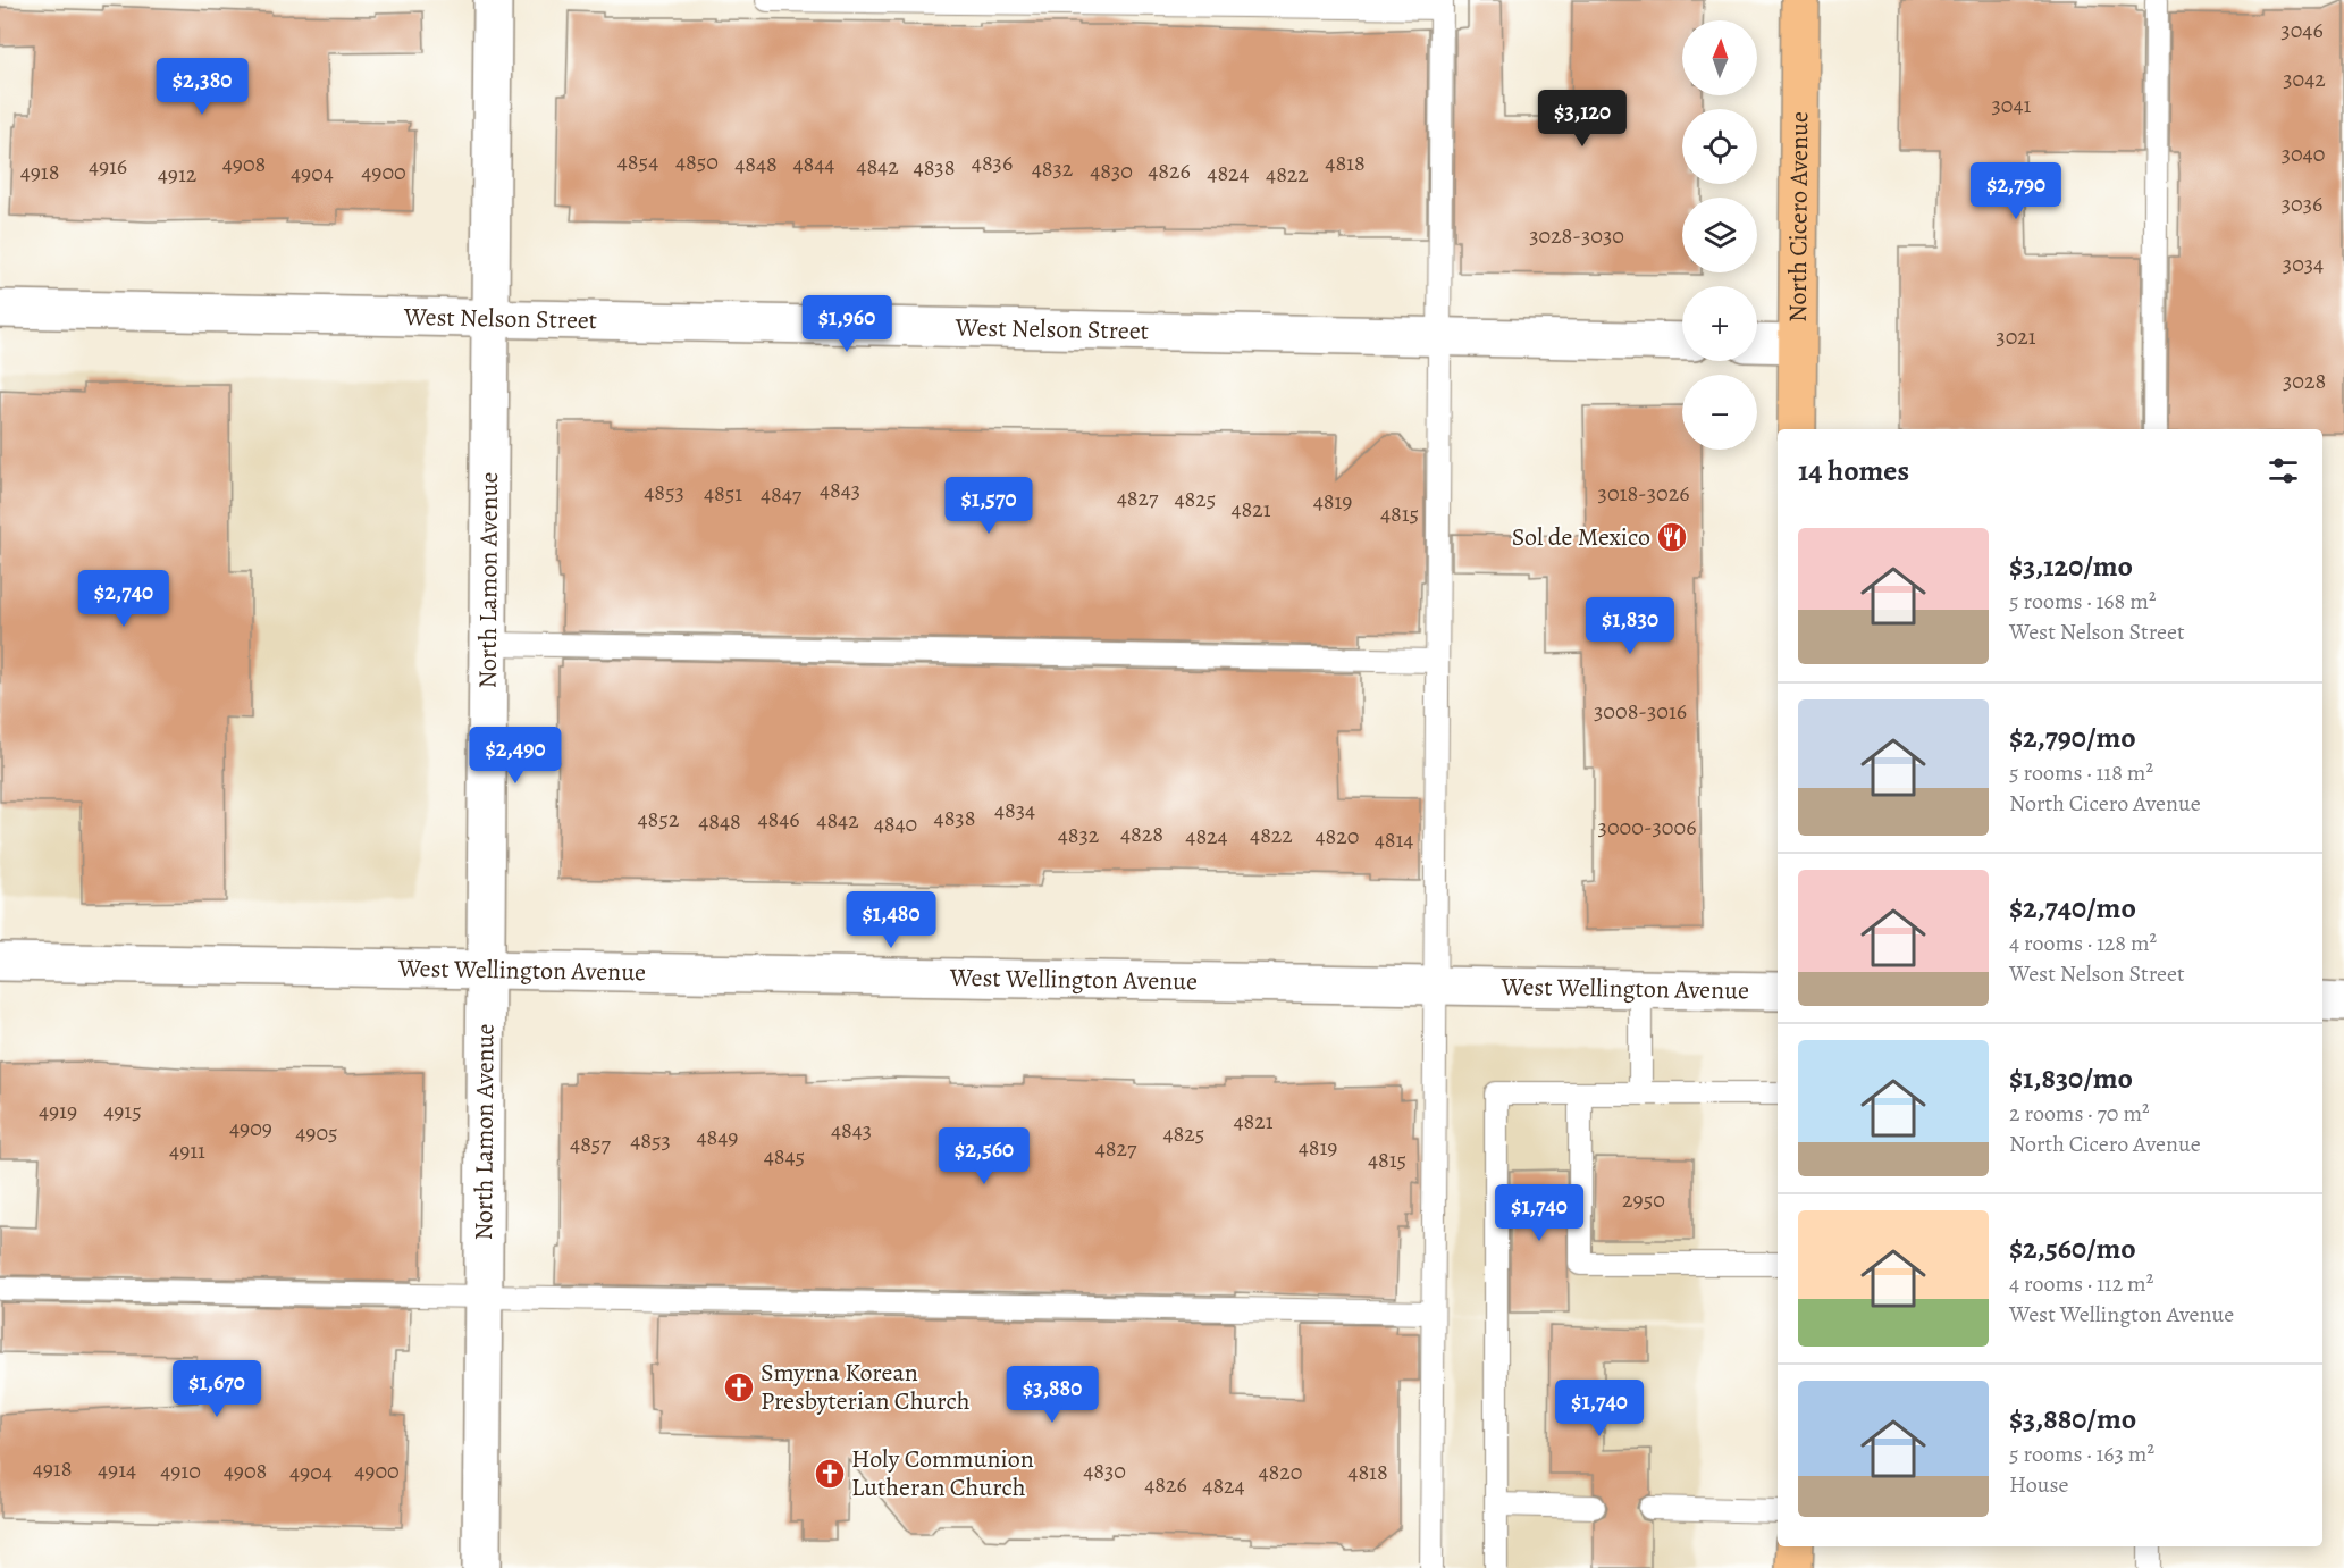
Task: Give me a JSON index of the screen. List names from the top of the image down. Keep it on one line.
{"streets":{"main road":["North Cicero Avenue"],"street":["West Nelson Street","North Lamon Avenue","West Wellington Avenue"]},"crossings":[["West Nelson Street","North Lamon Avenue"],["North Lamon Avenue","West Wellington Avenue"]],"places":{"restaurant":["Sol de Mexico"],"church":["Smyrna Korean Presbyterian Church","Holy Communion Lutheran Church"]},"house_numbers":["3046","3042","3041","3040","4854","4850","4836","4818","4908","4848","4844","4916","4842","4838","4832","4830","4826","4918","4900","4904","4824","4912","4822","3036","3028-3030","3034","3021","3028","4843","4853","4851","3018-3026","4847","4827","4825","4819","4821","4815","3008-3016","4834","4838","4852","4846","4842","4848","4840","3000-3006","4828","4832","4822","4824","4820","4814","4919","4915","4821","4909","4843","4905","4825","4849","4853","4857","4819","4827","4911","4845","4815","2950","4918","4914","4910","4908","4900","4830","4904","4820","4818","4826","4824"],"north":"top","page":{"map_buttons":["+","−"],"price":["$2,380","$3,120","$2,790","$1,960","$1,570","$2,740","$1,830","$2,490","$1,480","$2,560","$1,740","$1,670","$3,880","$1,740"],"heading":"14 homes","list":[{"name":"$3,120/mo","note":"5 rooms · 168 m² · West Nelson Street"},{"name":"$2,790/mo","note":"5 rooms · 118 m² · North Cicero Avenue"},{"name":"$2,740/mo","note":"4 rooms · 128 m² · West Nelson Street"},{"name":"$1,830/mo","note":"2 rooms · 70 m² · North Cicero Avenue"},{"name":"$2,560/mo","note":"4 rooms · 112 m² · West Wellington Avenue"},{"name":"$3,880/mo","note":"5 rooms · 163 m² · House"}]}}
